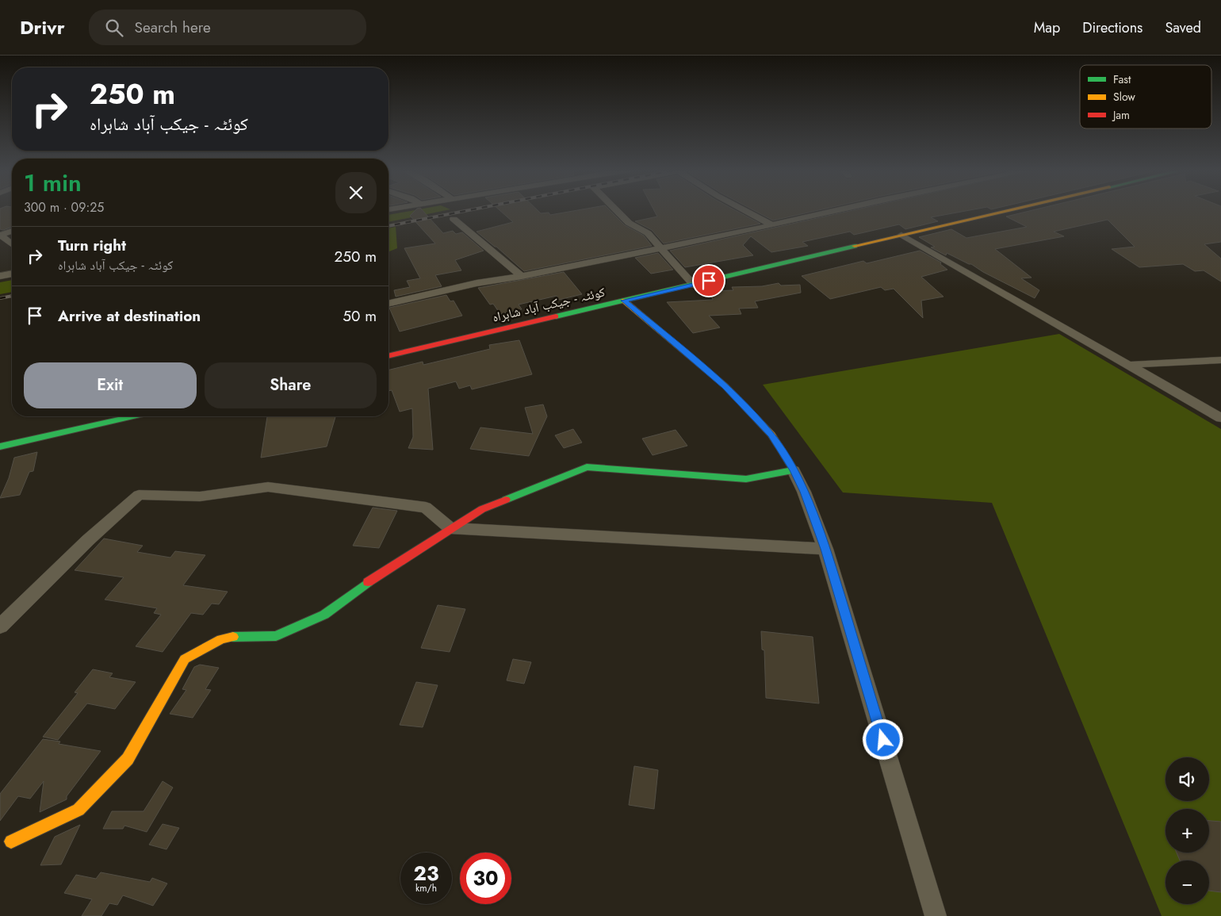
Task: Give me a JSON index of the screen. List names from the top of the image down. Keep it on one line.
{"streets":{"main road":["کوئٹہ - جیکب آباد شاہراہ"]},"legend":["Fast","Slow","Jam"],"page":{"header":"Drivr","search":"Search here","nav":["Map","Directions","Saved"],"turn":["250 m","کوئٹہ - جیکب آباد شاہراہ"],"heading":["1 min","300 m · 09:25"],"list":[{"name":"Turn right","note":"کوئٹہ - جیکب آباد شاہراہ","value":"250 m"},{"name":"Arrive at destination","value":"50 m"}],"buttons":["Exit","Share"],"map_buttons":["+","−"],"speed":"23 km/h","limit":"30"}}
